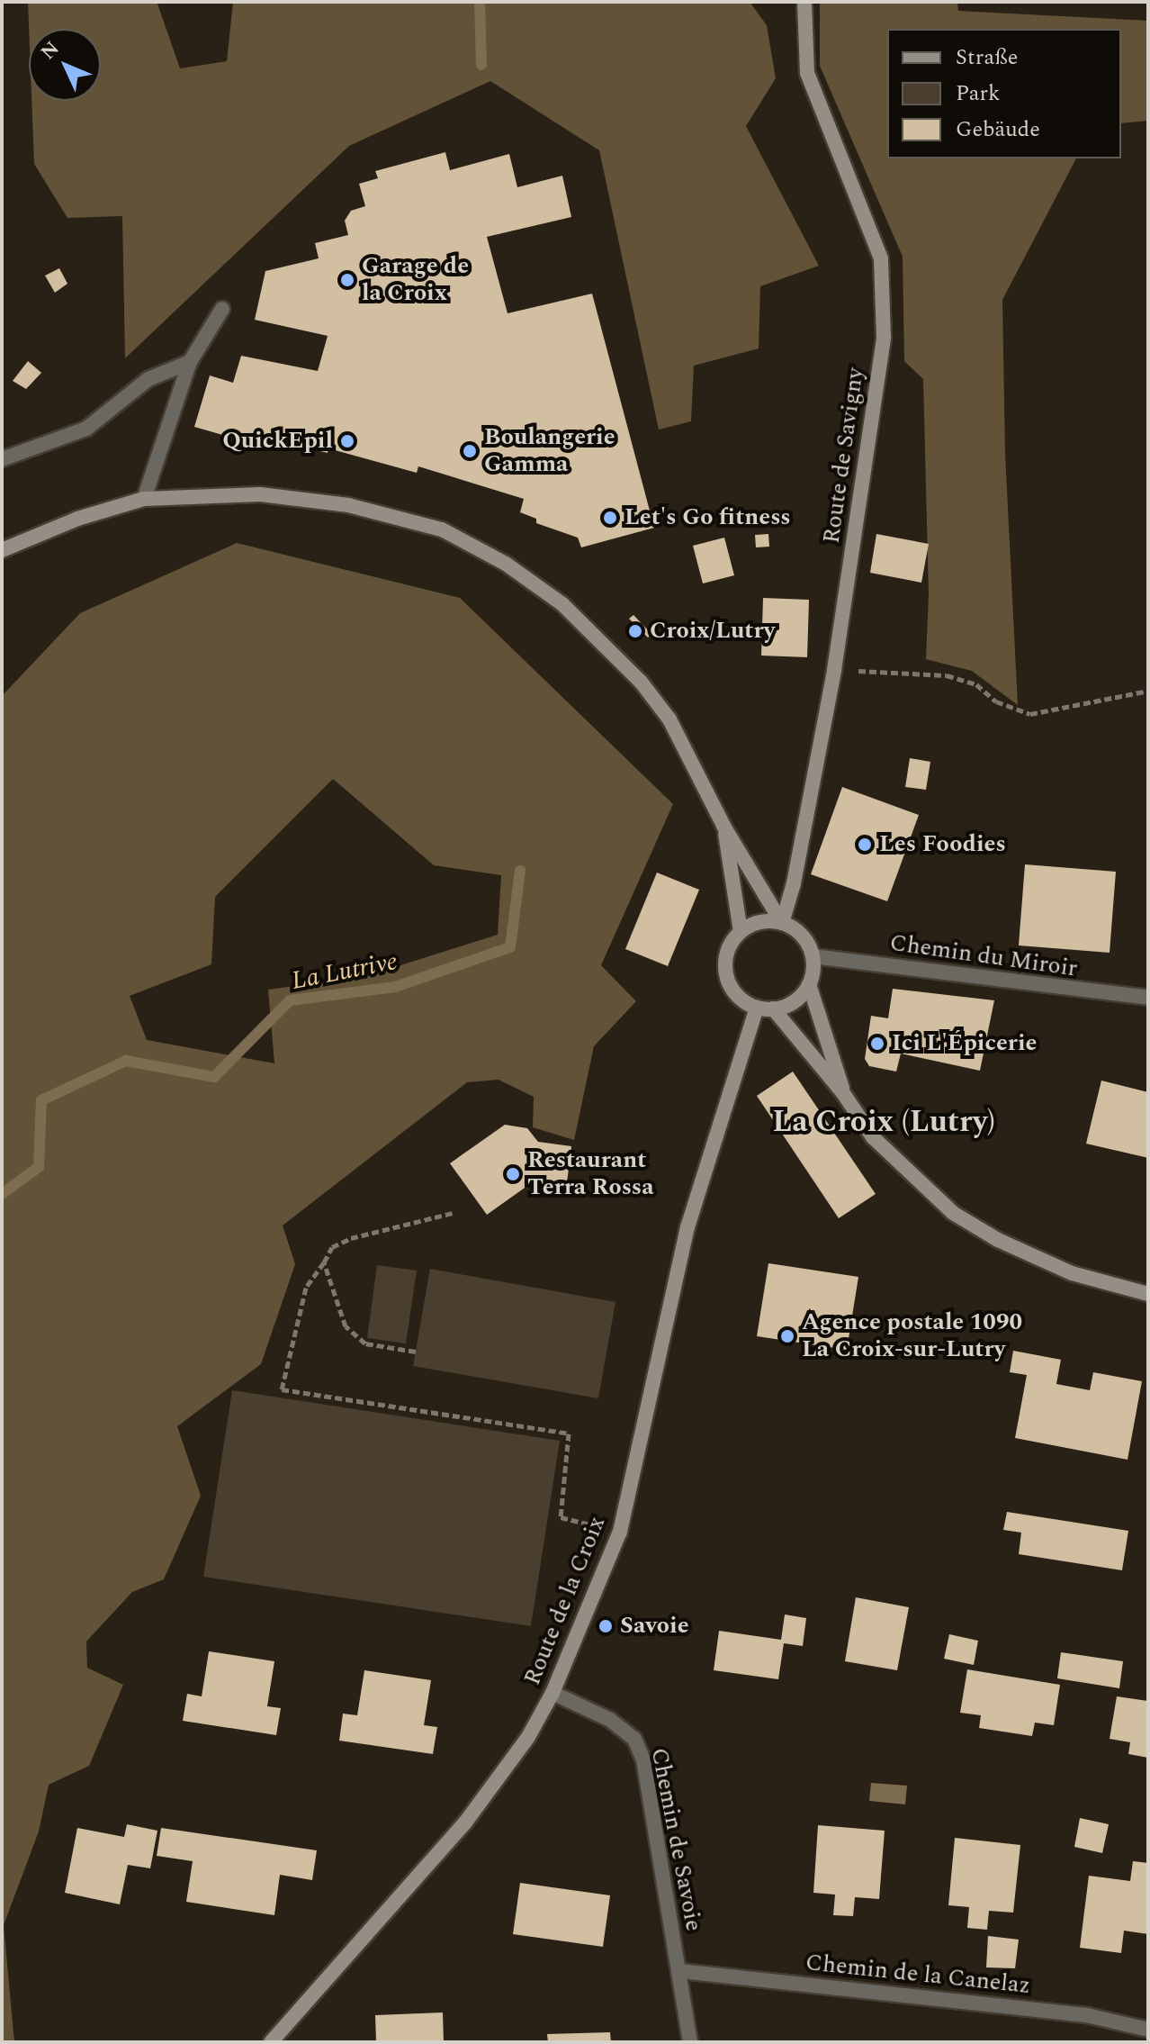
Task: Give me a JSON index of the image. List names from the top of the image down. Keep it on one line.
{"streets":{"street":["Route de Savigny","Chemin du Miroir","Route de la Croix","Chemin de Savoie","Chemin de la Canelaz"]},"crossings":[["Route de Savigny","Chemin du Miroir"],["Route de Savigny","Route de la Croix"],["Chemin du Miroir","Route de la Croix"],["Route de la Croix","Chemin de Savoie"],["Chemin de Savoie","Chemin de la Canelaz"]],"districts":["La Croix (Lutry)"],"water":["La Lutrive"],"places":["Garage de la Croix","QuickEpil","Boulangerie Gamma","Let's Go fitness","Croix/Lutry","Les Foodies","Ici L'Épicerie","Restaurant Terra Rossa","Agence postale 1090 La Croix-sur-Lutry","Savoie"],"legend":["Straße","Park","Gebäude"],"north":"top left"}
